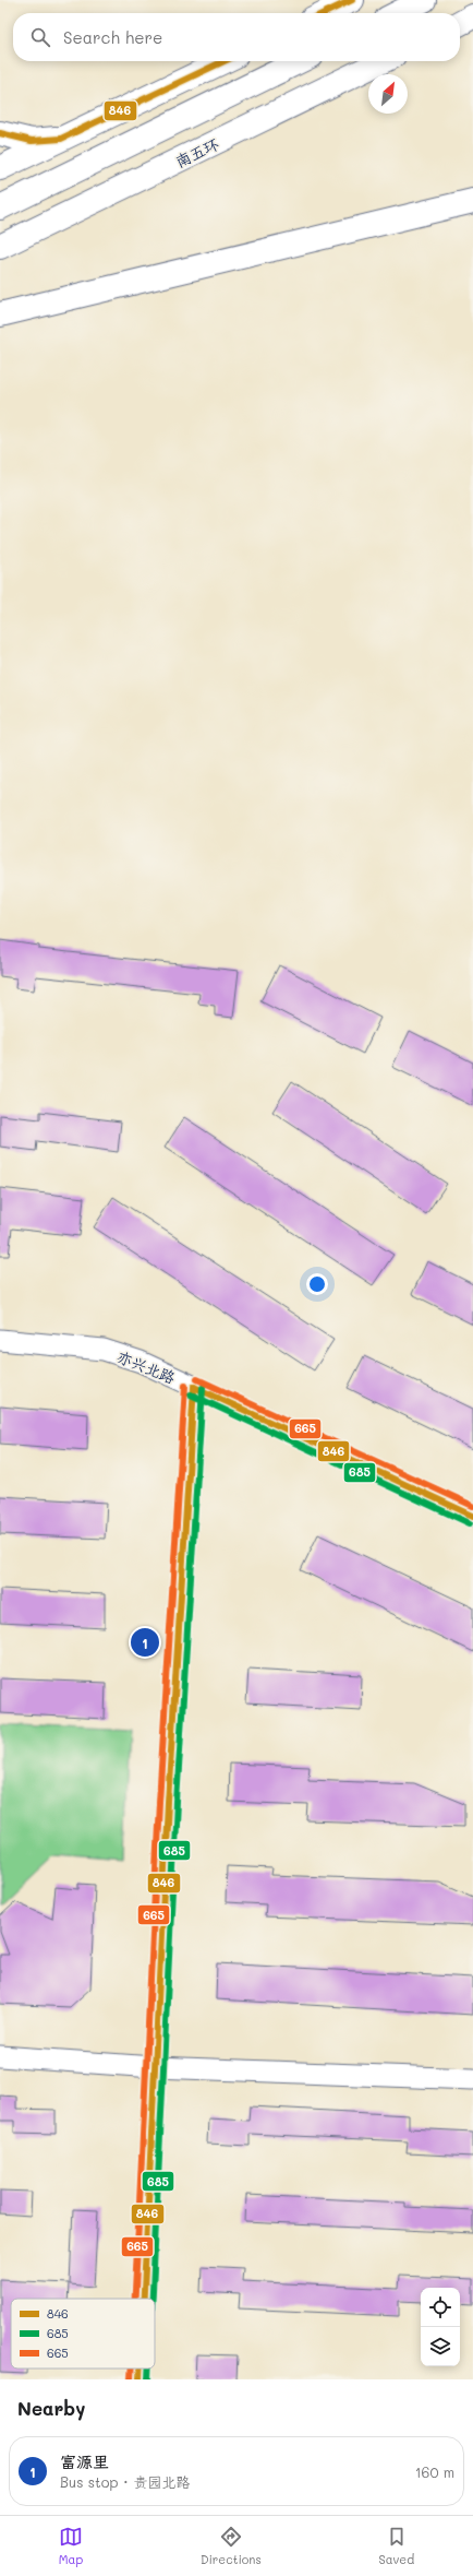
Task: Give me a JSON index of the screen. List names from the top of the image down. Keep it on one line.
{"streets":{"highway":["南五环"],"street":["亦兴北路"]},"lines":["transit line 846","transit line 665","transit line 685"],"legend":["846","685","665"],"north":"top right","page":{"search":"Search here","pins":"1","heading":"Nearby","list":[{"mark":"1","name":"富源里","note":"Bus stop · 贵园北路","value":"160 m"}],"nav":["Map","Directions","Saved"]}}
